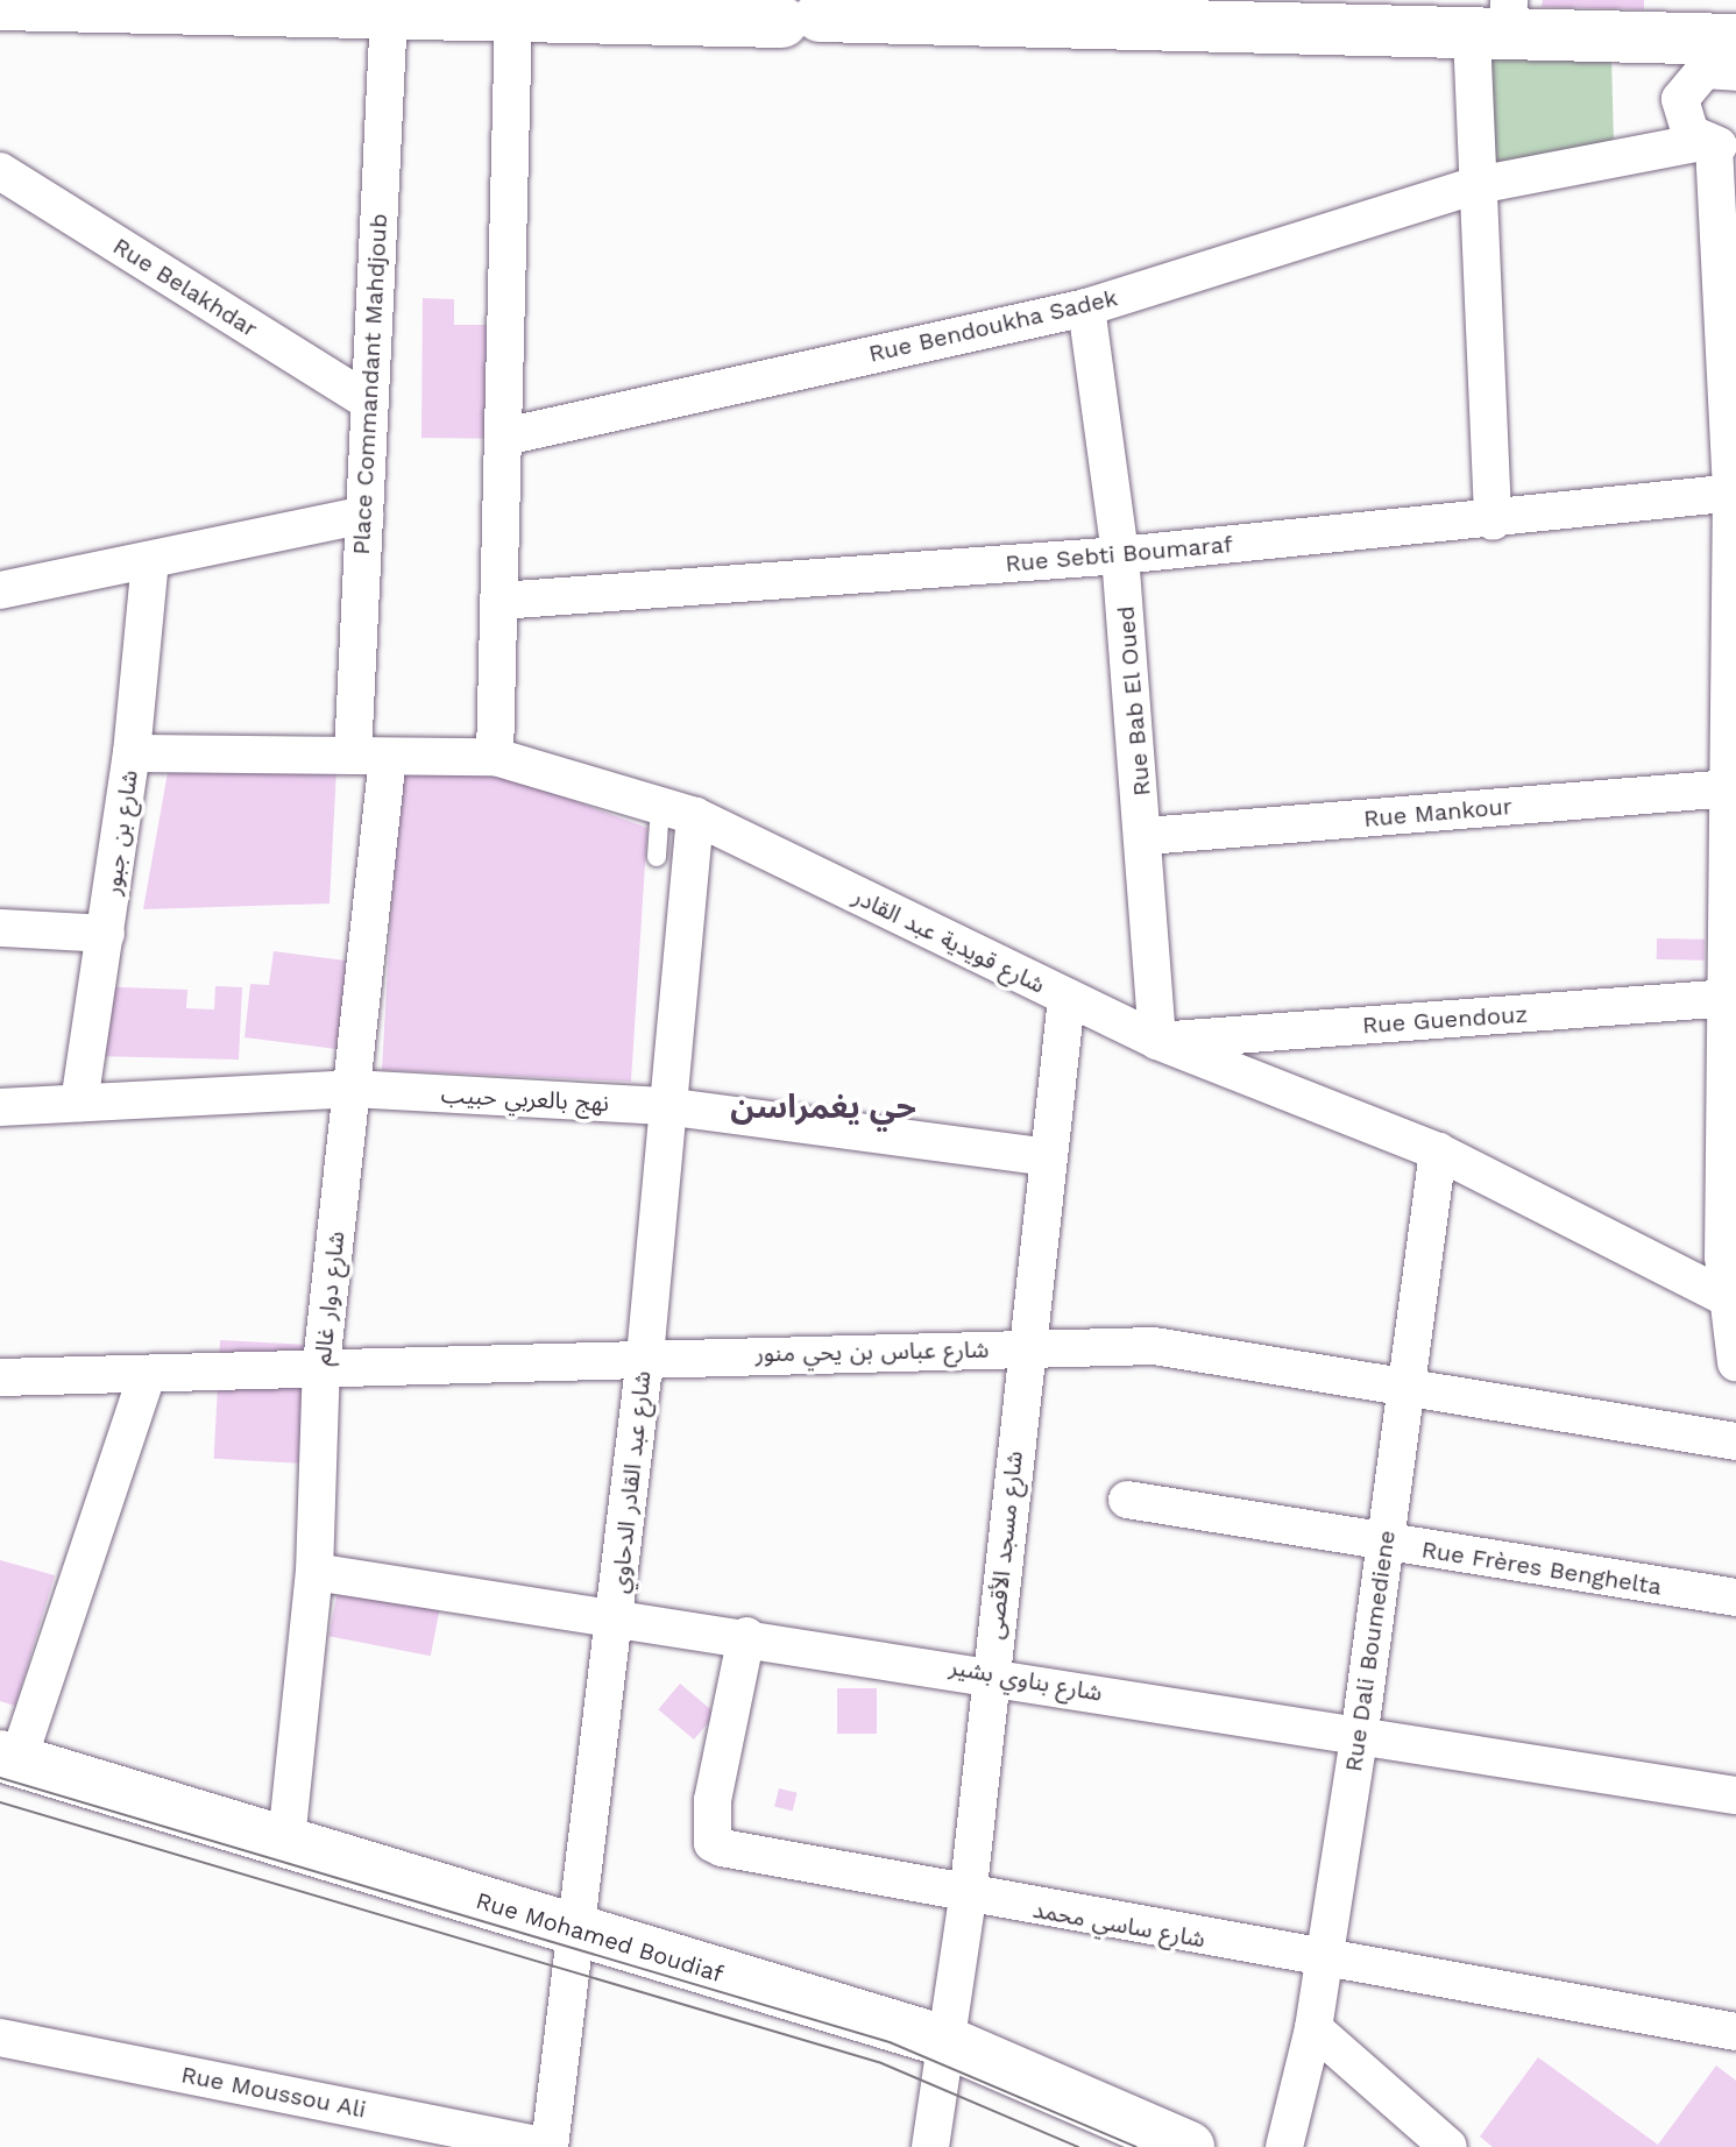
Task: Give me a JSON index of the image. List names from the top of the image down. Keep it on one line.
{"streets":{"main road":["Rue Mohamed Boudiaf"],"street":["Rue Belakhdar","Rue Bendoukha Sadek","Place Commandant Mahdjoub","Rue Sebti Boumaraf","Rue Bab El Oued","Rue Mankour","شارع بن جبور","شارع قويدية عبد القادر","Rue Guendouz","نهج بالعربي حبيب","شارع دوار غالم","شارع عباس بن يحي منور","شارع عبد القادر الدحاوي","شارع مسجد الأقصى","Rue Frères Benghelta","Rue Dali Boumediene","شارع بناوي بشير","شارع ساسي محمد","Rue Moussou Ali"]},"crossings":[["Rue Belakhdar","Place Commandant Mahdjoub"],["Rue Bendoukha Sadek","Rue Bab El Oued"],["Place Commandant Mahdjoub","شارع قويدية عبد القادر"],["Place Commandant Mahdjoub","شارع دوار غالم"],["Rue Sebti Boumaraf","Rue Bab El Oued"],["Rue Bab El Oued","Rue Mankour"],["Rue Bab El Oued","شارع قويدية عبد القادر"],["Rue Bab El Oued","Rue Guendouz"],["شارع بن جبور","شارع قويدية عبد القادر"],["شارع بن جبور","نهج بالعربي حبيب"],["شارع قويدية عبد القادر","Rue Guendouz"],["شارع قويدية عبد القادر","شارع دوار غالم"],["شارع قويدية عبد القادر","شارع عبد القادر الدحاوي"],["شارع قويدية عبد القادر","شارع مسجد الأقصى"],["شارع قويدية عبد القادر","Rue Dali Boumediene"],["نهج بالعربي حبيب","شارع دوار غالم"],["نهج بالعربي حبيب","شارع عبد القادر الدحاوي"],["نهج بالعربي حبيب","شارع مسجد الأقصى"],["شارع دوار غالم","شارع عباس بن يحي منور"],["شارع دوار غالم","شارع بناوي بشير"],["شارع دوار غالم","Rue Mohamed Boudiaf"],["شارع عباس بن يحي منور","شارع عبد القادر الدحاوي"],["شارع عباس بن يحي منور","شارع مسجد الأقصى"],["شارع عباس بن يحي منور","Rue Dali Boumediene"],["شارع عبد القادر الدحاوي","شارع بناوي بشير"],["شارع عبد القادر الدحاوي","Rue Mohamed Boudiaf"],["شارع عبد القادر الدحاوي","Rue Moussou Ali"],["شارع مسجد الأقصى","شارع بناوي بشير"],["شارع مسجد الأقصى","شارع ساسي محمد"],["شارع مسجد الأقصى","Rue Mohamed Boudiaf"],["Rue Frères Benghelta","Rue Dali Boumediene"],["Rue Dali Boumediene","شارع بناوي بشير"],["Rue Dali Boumediene","شارع ساسي محمد"],["شارع بناوي بشير","شارع ساسي محمد"]],"districts":["حي يغمراسن"]}
